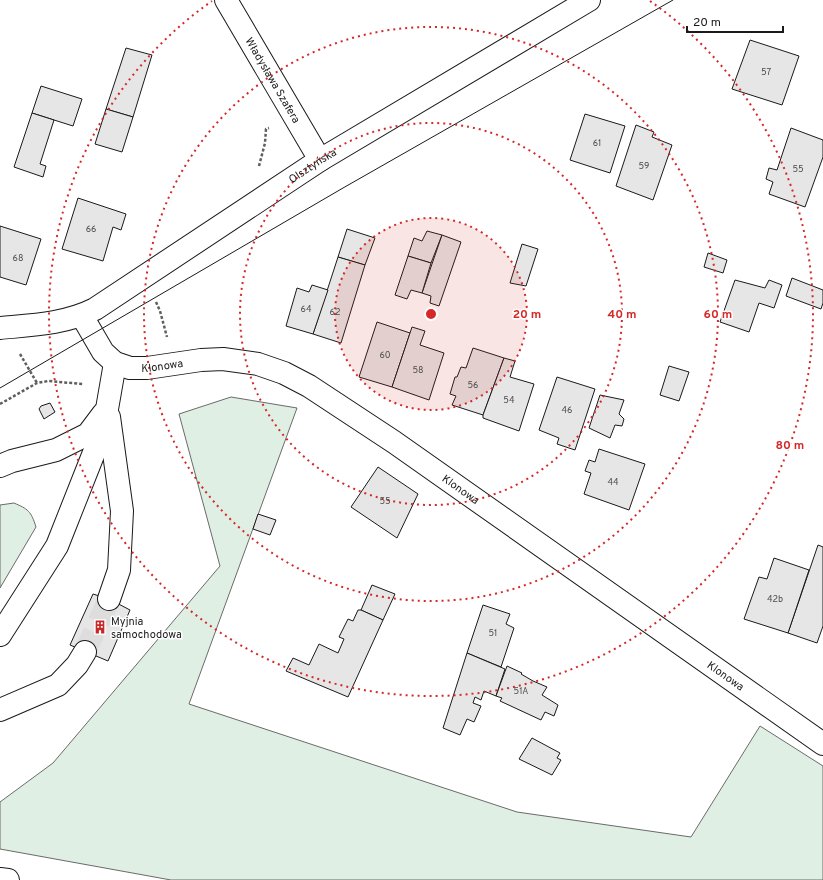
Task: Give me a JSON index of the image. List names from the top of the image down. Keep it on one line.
{"streets":{"street":["Władysława Szafera","Olsztyńska","Klonowa"]},"crossings":[["Władysława Szafera","Olsztyńska"]],"places":{"building":["Myjnia samochodowa"]},"house_numbers":["57","61","59","55","66","68","64","62","60","58","56","54","46","44","55","42b","51","51A"],"scale_bar":"20 m","rings":["20 m","40 m","60 m","80 m"]}
